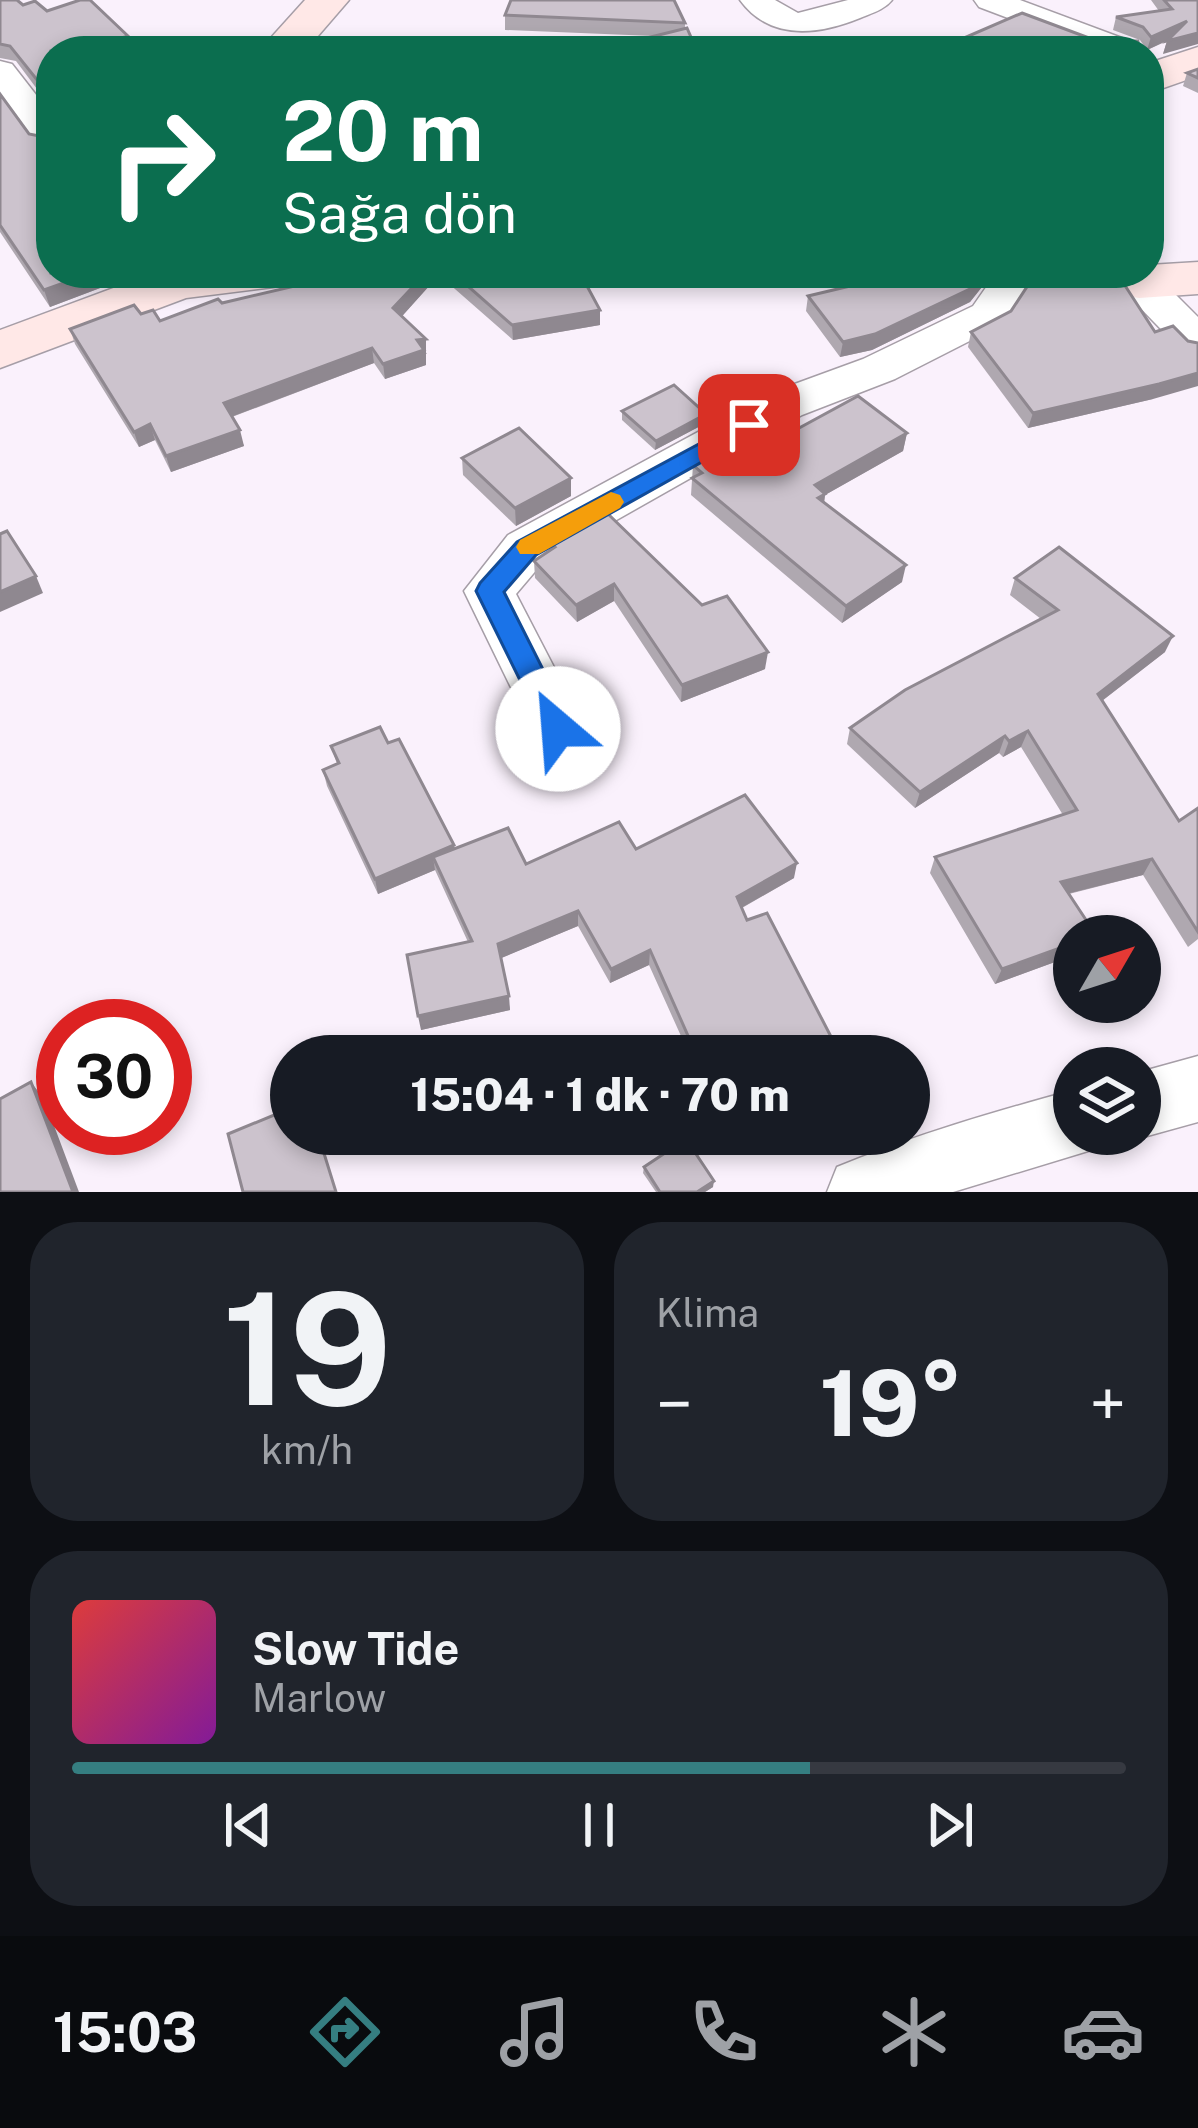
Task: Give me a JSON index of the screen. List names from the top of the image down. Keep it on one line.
{"north":"top right","page":{"turn":["20 m","Sağa dön"],"limit":"30","trip":"15:04 · 1 dk · 70 m","tile":[["19","km/h"],"Klima"],"heat":["−","19°","+"],"song":["Slow Tide","Marlow"],"tabs":"15:03"}}
